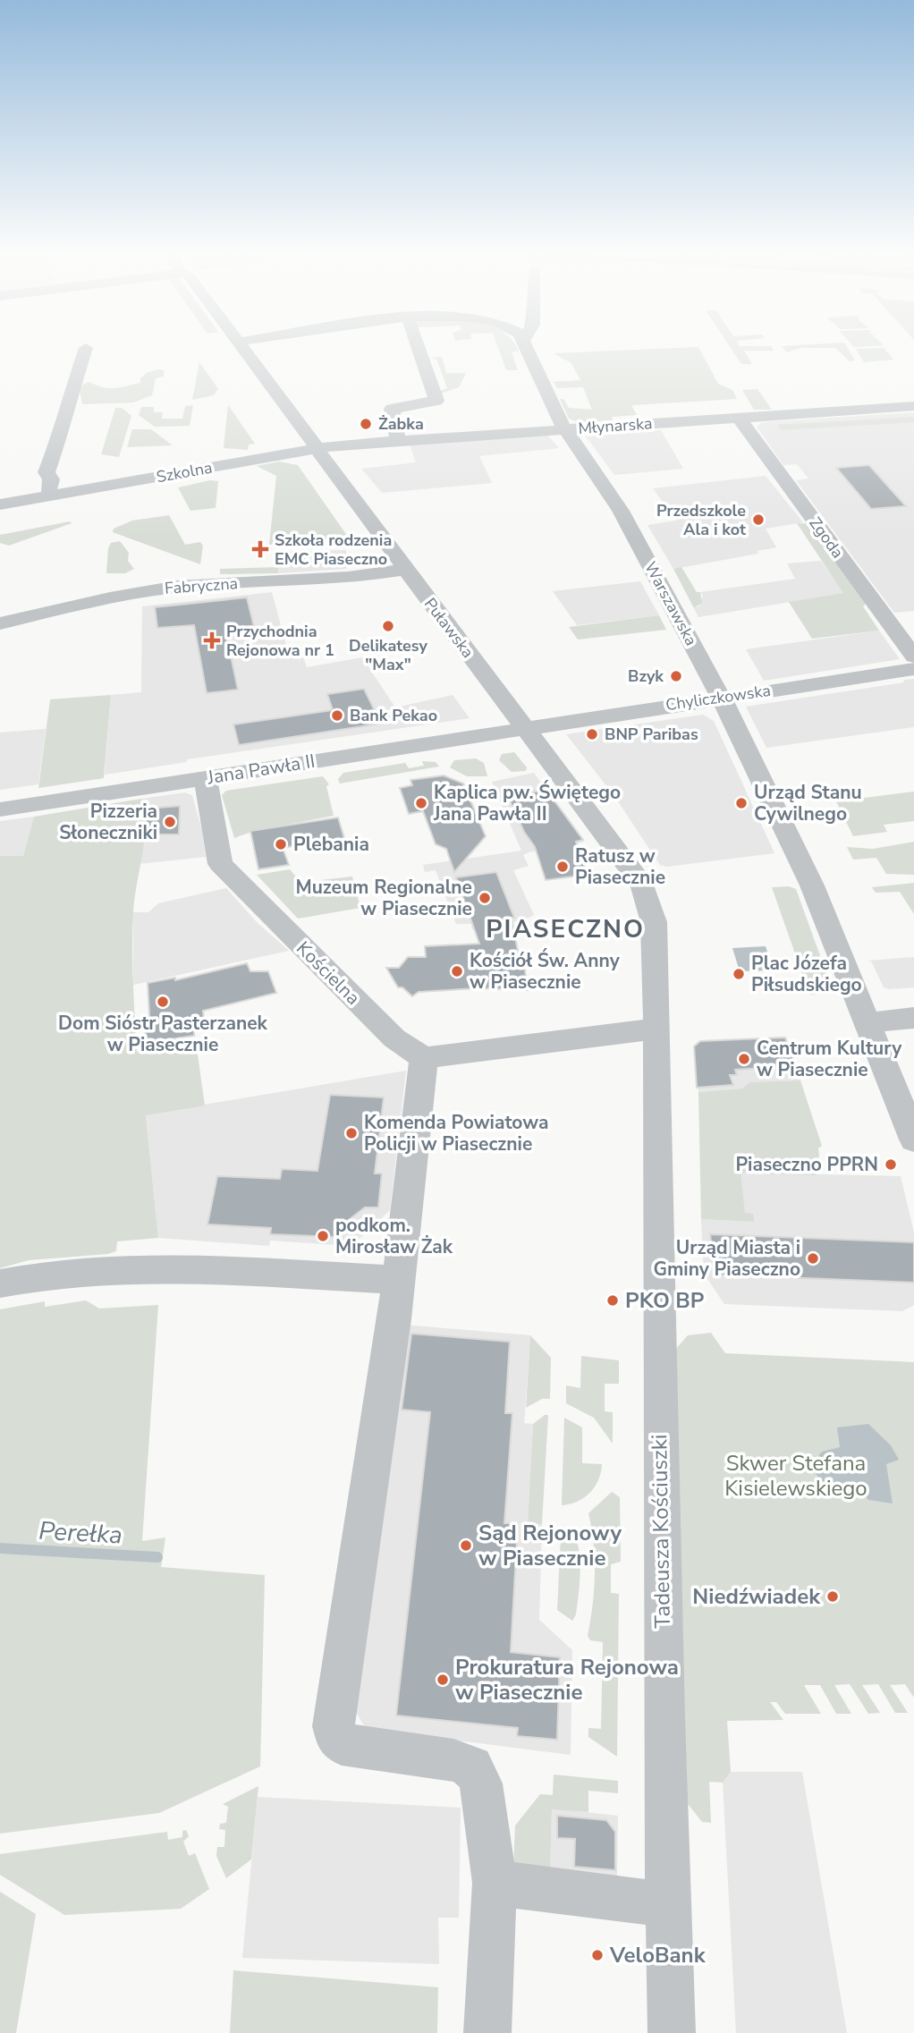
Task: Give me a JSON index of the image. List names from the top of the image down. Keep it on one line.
{"streets":{"street":["Młynarska","Szkolna","Zgoda","Fabryczna","Warszawska","Puławska","Chyliczkowska","Jana Pawła II","Kościelna","Tadeusza Kościuszki"]},"crossings":[["Młynarska","Szkolna"],["Młynarska","Zgoda"],["Młynarska","Warszawska"],["Młynarska","Puławska"],["Szkolna","Puławska"],["Fabryczna","Puławska"],["Warszawska","Chyliczkowska"],["Puławska","Chyliczkowska"],["Puławska","Jana Pawła II"],["Puławska","Tadeusza Kościuszki"],["Chyliczkowska","Jana Pawła II"],["Jana Pawła II","Kościelna"]],"districts":["PIASECZNO"],"water":["Perełka"],"parks":["Skwer Stefana Kisielewskiego"],"places":{"other":["Żabka","Przedszkole Ala i kot","Delikatesy \"Max\"","Bzyk","Bank Pekao","BNP Paribas","Kaplica pw. Świętego Jana Pawła II","Urząd Stanu Cywilnego","Pizzeria Słoneczniki","Plebania","Ratusz w Piasecznie","Muzeum Regionalne w Piasecznie","Kościół Św. Anny w Piasecznie","Plac Józefa Piłsudskiego","Dom Sióstr Pasterzanek w Piasecznie","Centrum Kultury w Piasecznie","Komenda Powiatowa Policji w Piasecznie","Piaseczno PPRN","podkom. Mirosław Żak","Urząd Miasta i Gminy Piaseczno","PKO BP","Sąd Rejonowy w Piasecznie","Niedźwiadek","Prokuratura Rejonowa w Piasecznie","VeloBank"],"health":["Szkoła rodzenia EMC Piaseczno","Przychodnia Rejonowa nr 1"]}}
